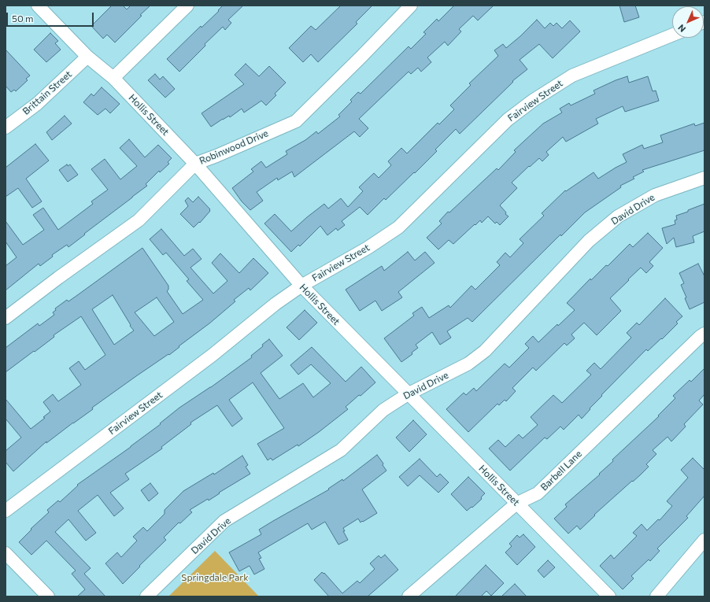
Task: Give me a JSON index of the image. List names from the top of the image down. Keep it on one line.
{"streets":{"street":["Brittain Street","Fairview Street","Hollis Street","Robinwood Drive","David Drive","Barbell Lane"]},"crossings":[["Brittain Street","Hollis Street"],["Fairview Street","Hollis Street"],["Hollis Street","Robinwood Drive"],["Hollis Street","David Drive"],["Hollis Street","Barbell Lane"]],"parks":["Springdale Park"],"scale_bar":"50 m","north":"bottom left"}
